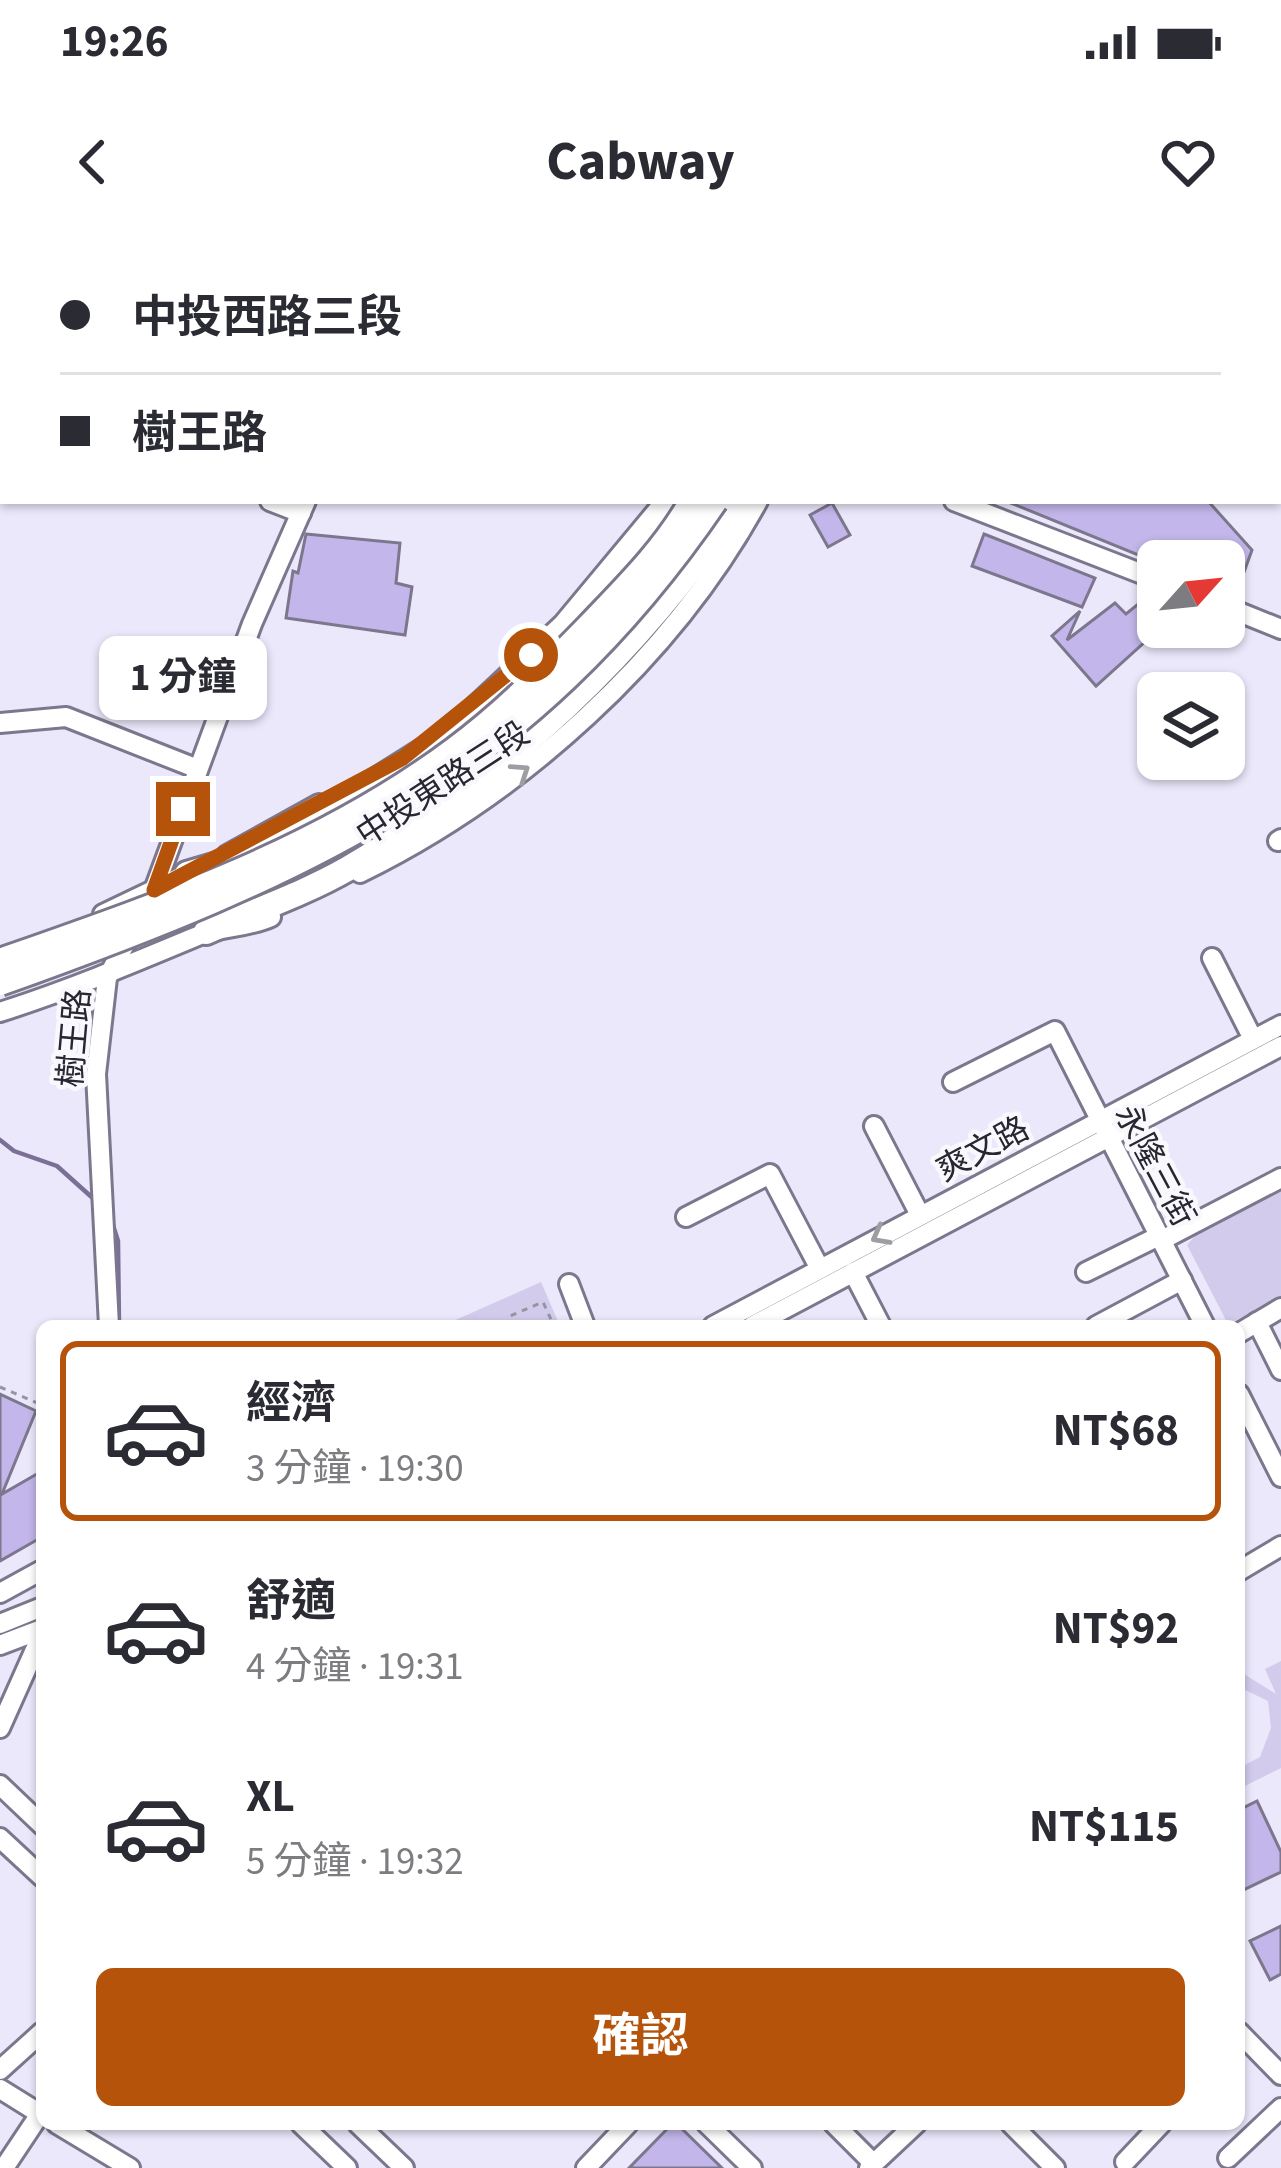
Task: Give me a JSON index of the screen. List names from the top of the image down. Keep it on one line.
{"streets":{"street":["中投東路三段","樹王路","爽文路","永隆三街"]},"crossings":[["中投東路三段","樹王路"],["爽文路","永隆三街"]],"north":"top right","page":{"status":"19:26","header":"Cabway","banner":["中投西路三段","樹王路"],"bubble":"1 分鐘","list":[{"name":"經濟","note":"3 分鐘 · 19:30","value":"NT$68"},{"name":"舒適","note":"4 分鐘 · 19:31","value":"NT$92"},{"name":"XL","note":"5 分鐘 · 19:32","value":"NT$115"}],"buttons":"確認"}}
